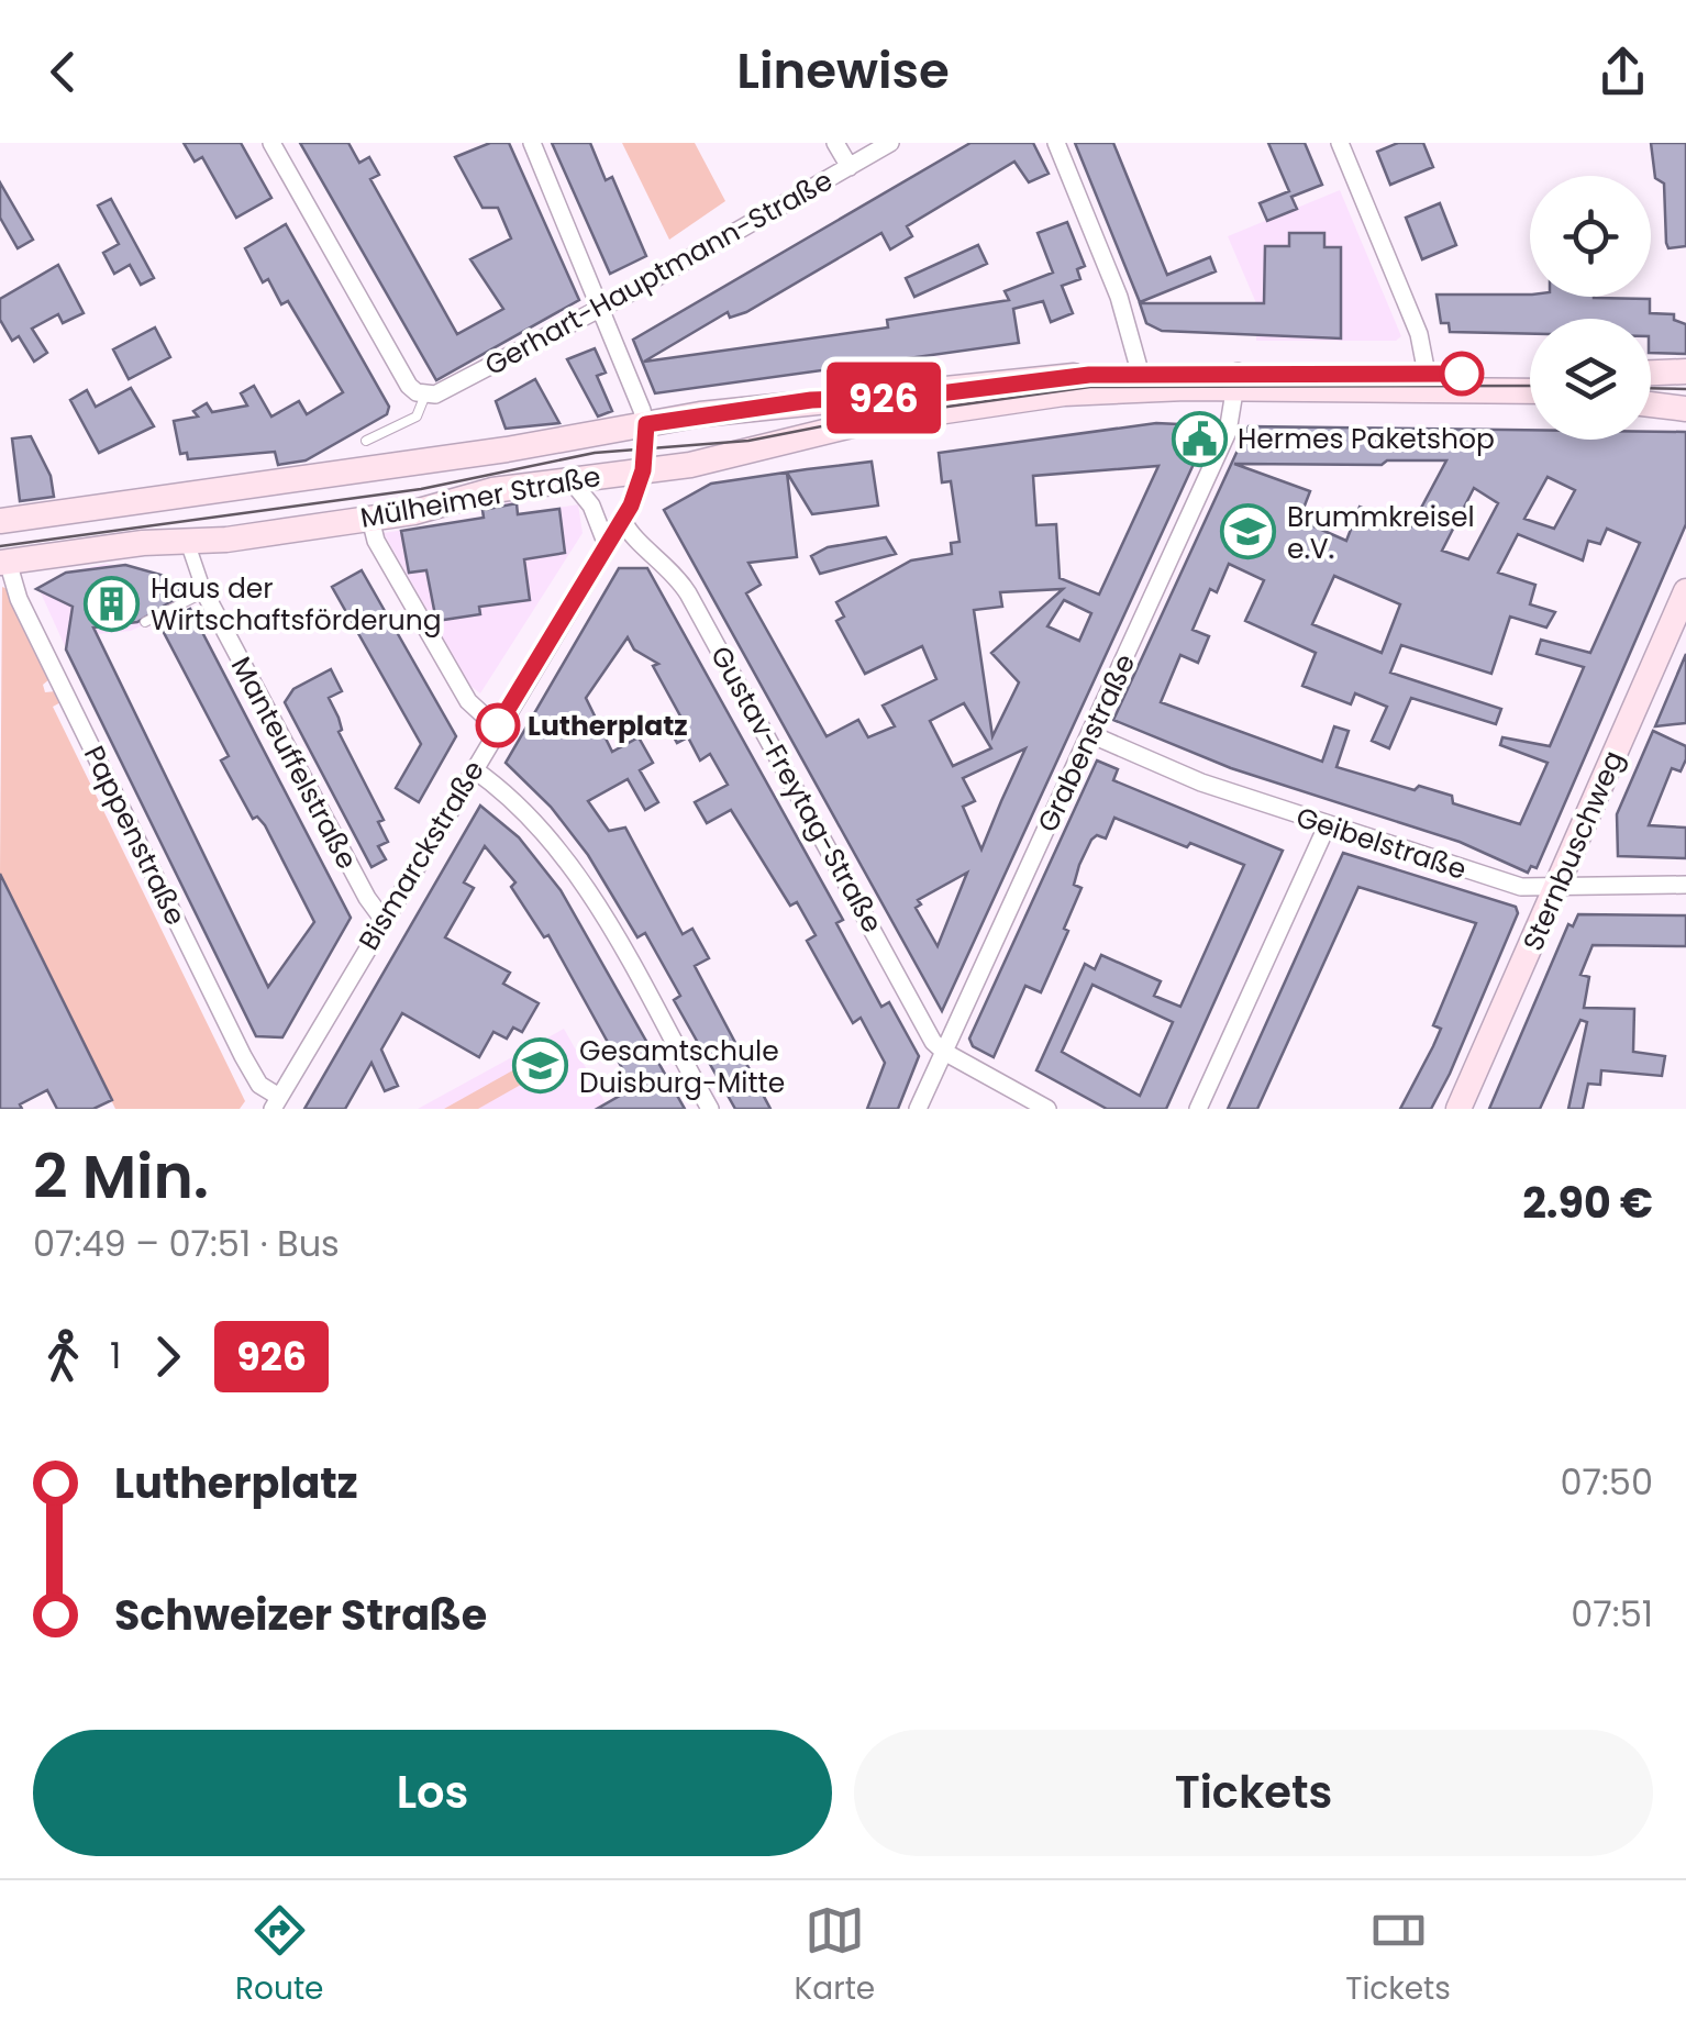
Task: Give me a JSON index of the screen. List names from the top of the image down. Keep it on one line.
{"streets":{"main road":["Mülheimer Straße","Sternbuschweg"],"street":["Gerhart-Hauptmann-Straße","Grabenstraße","Manteuffelstraße","Gustav-Freytag-Straße","Pappenstraße","Geibelstraße","Bismarckstraße"]},"crossings":[["Mülheimer Straße","Grabenstraße"],["Mülheimer Straße","Manteuffelstraße"],["Mülheimer Straße","Pappenstraße"],["Mülheimer Straße","Bismarckstraße"],["Grabenstraße","Gustav-Freytag-Straße"],["Grabenstraße","Geibelstraße"],["Manteuffelstraße","Bismarckstraße"],["Gustav-Freytag-Straße","Bismarckstraße"],["Pappenstraße","Bismarckstraße"],["Geibelstraße","Sternbuschweg"]],"places":{"public building":["Hermes Paketshop"],"school or university":["Brummkreisel e.V.","Gesamtschule Duisburg-Mitte"],"building":["Haus der Wirtschaftsförderung"],"other":["Lutherplatz"]},"lines":["bus line 926"],"page":{"header":"Linewise","on_map":"926","heading":["2 Min.","07:49 – 07:51 · Bus","2.90 €"],"legs":["1","926"],"list":[{"name":"Lutherplatz","value":"07:50"},{"name":"Schweizer Straße","value":"07:51"}],"buttons":["Los","Tickets"],"tabs":["Route","Karte","Tickets"]}}
